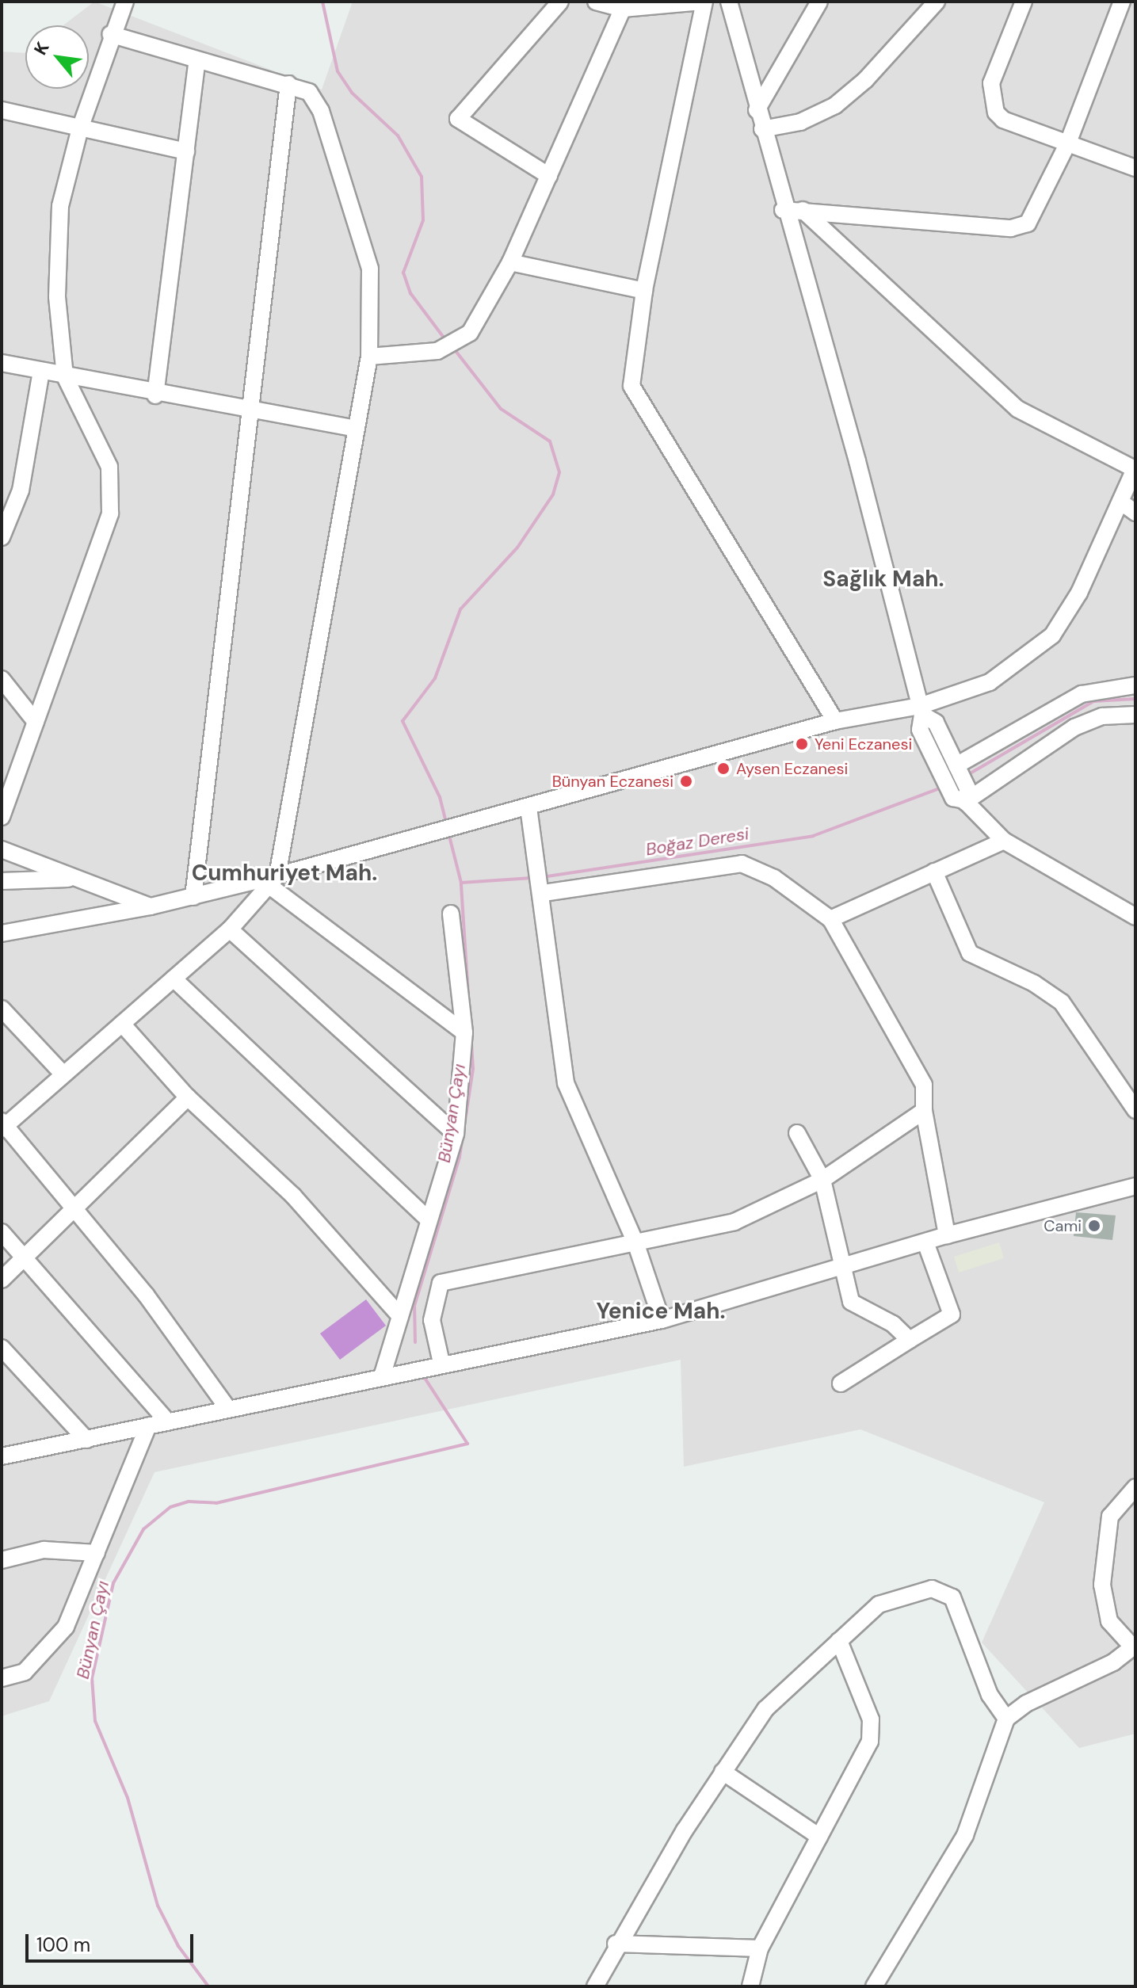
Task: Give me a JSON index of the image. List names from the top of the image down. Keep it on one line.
{"districts":["Sağlık Mah.","Cumhuriyet Mah.","Yenice Mah."],"water":["Boğaz Deresi","Bünyan Çayı"],"places":["Yeni Eczanesi","Aysen Eczanesi","Bünyan Eczanesi","Cami"],"scale_bar":"100 m","north":"top left"}
